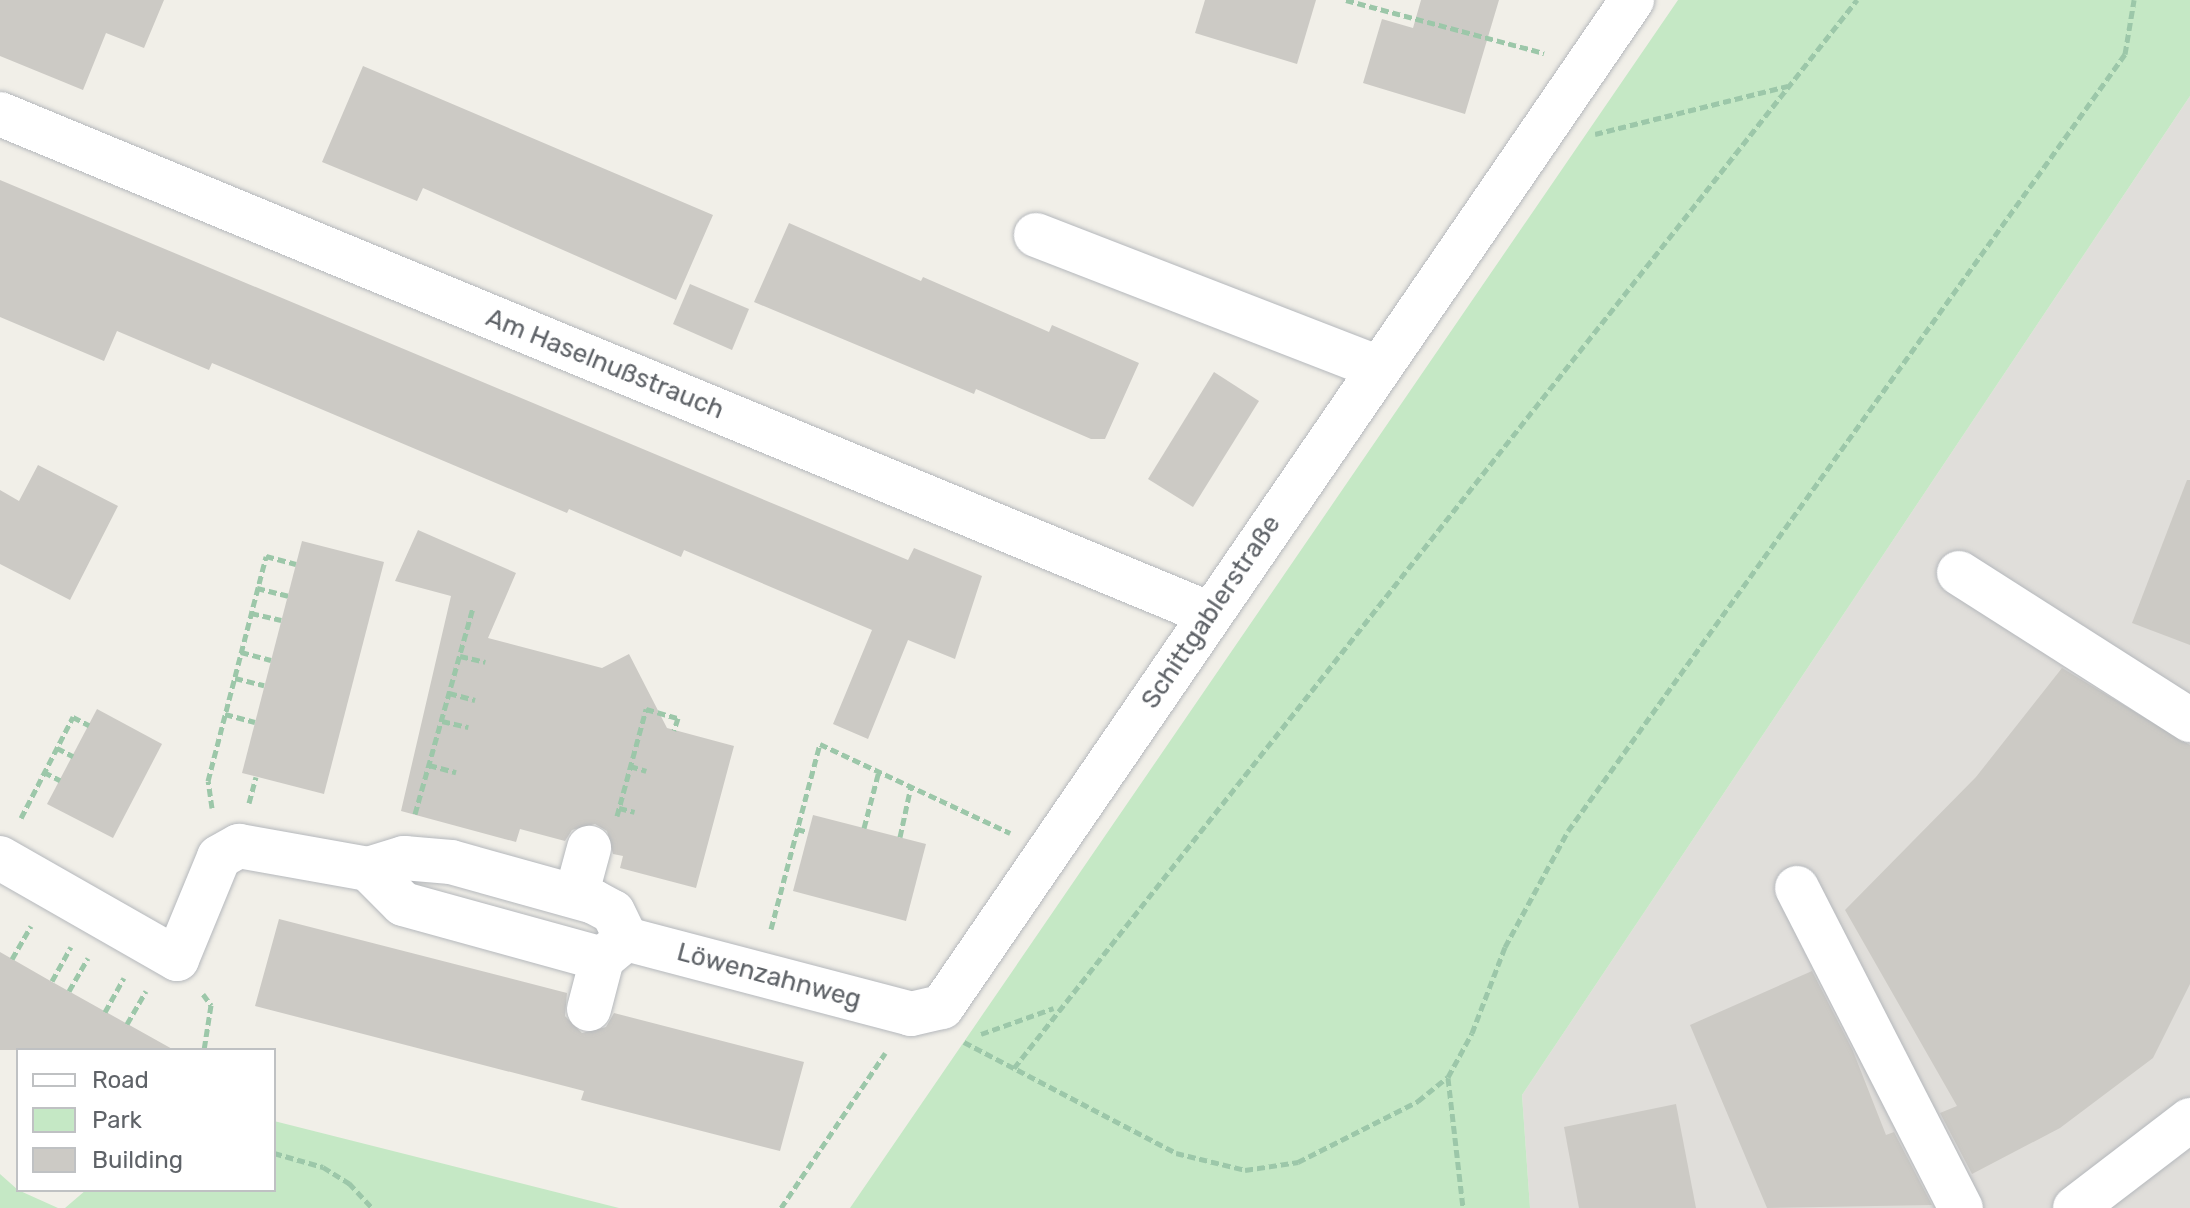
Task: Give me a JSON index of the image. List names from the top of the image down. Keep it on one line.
{"streets":{"street":["Am Haselnußstrauch","Schittgablerstraße","Löwenzahnweg"]},"crossings":[["Am Haselnußstrauch","Schittgablerstraße"],["Schittgablerstraße","Löwenzahnweg"]],"legend":["Road","Park","Building"]}
